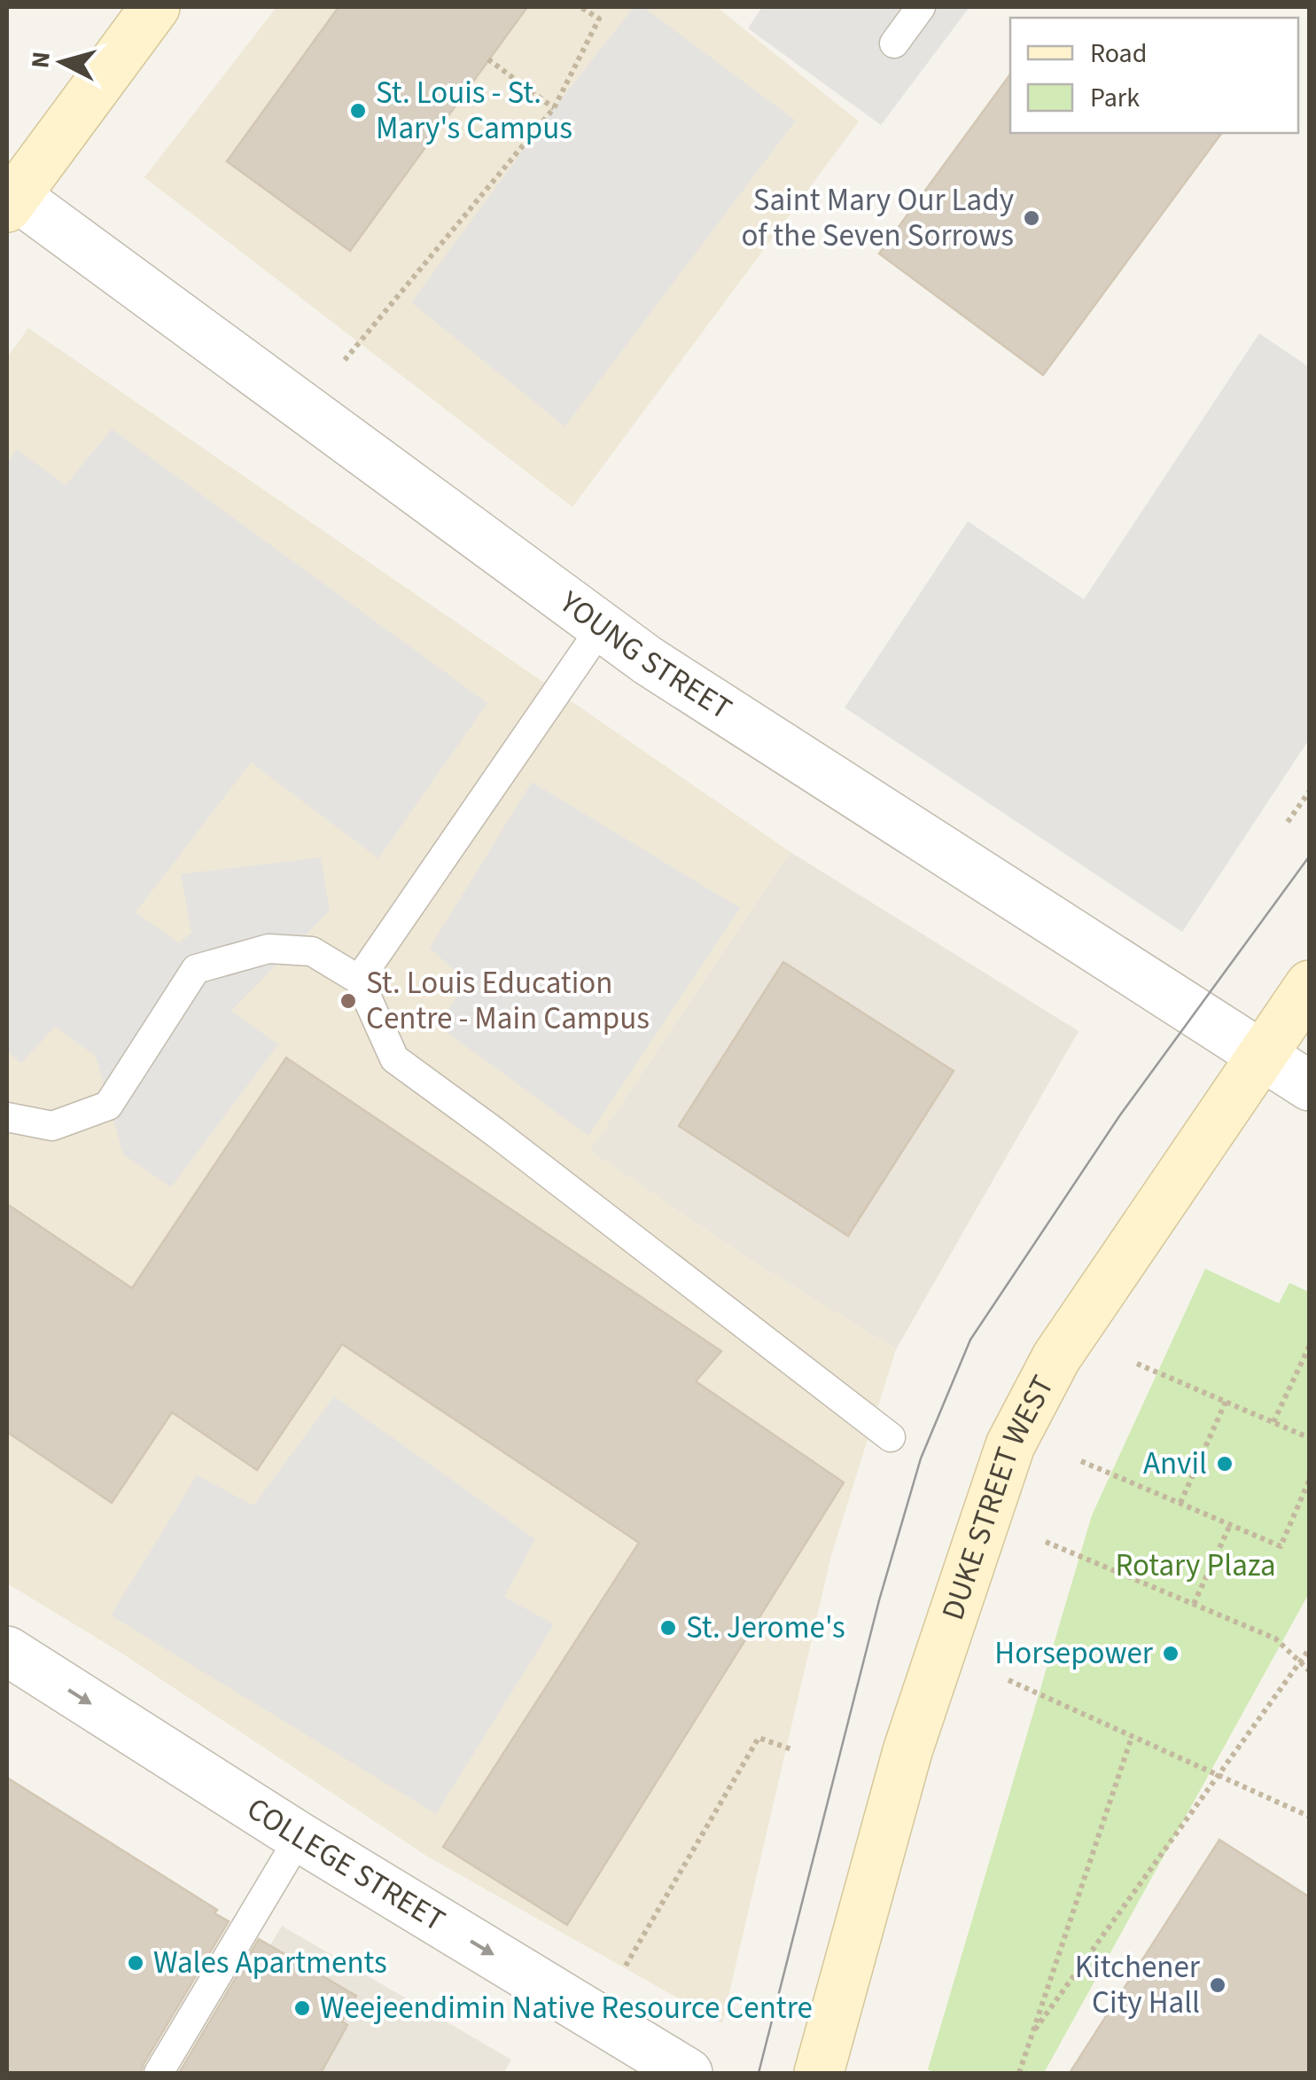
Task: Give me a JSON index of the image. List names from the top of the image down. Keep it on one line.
{"streets":{"street":["YOUNG STREET","DUKE STREET WEST","COLLEGE STREET"]},"crossings":[["YOUNG STREET","DUKE STREET WEST"]],"one_way":["COLLEGE STREET"],"parks":["Rotary Plaza"],"places":["St. Louis - St. Mary's Campus","Saint Mary Our Lady of the Seven Sorrows","St. Louis Education Centre - Main Campus","Anvil","St. Jerome's","Horsepower","Wales Apartments","Kitchener City Hall","Weejeendimin Native Resource Centre"],"legend":["Road","Park"],"north":"left"}
